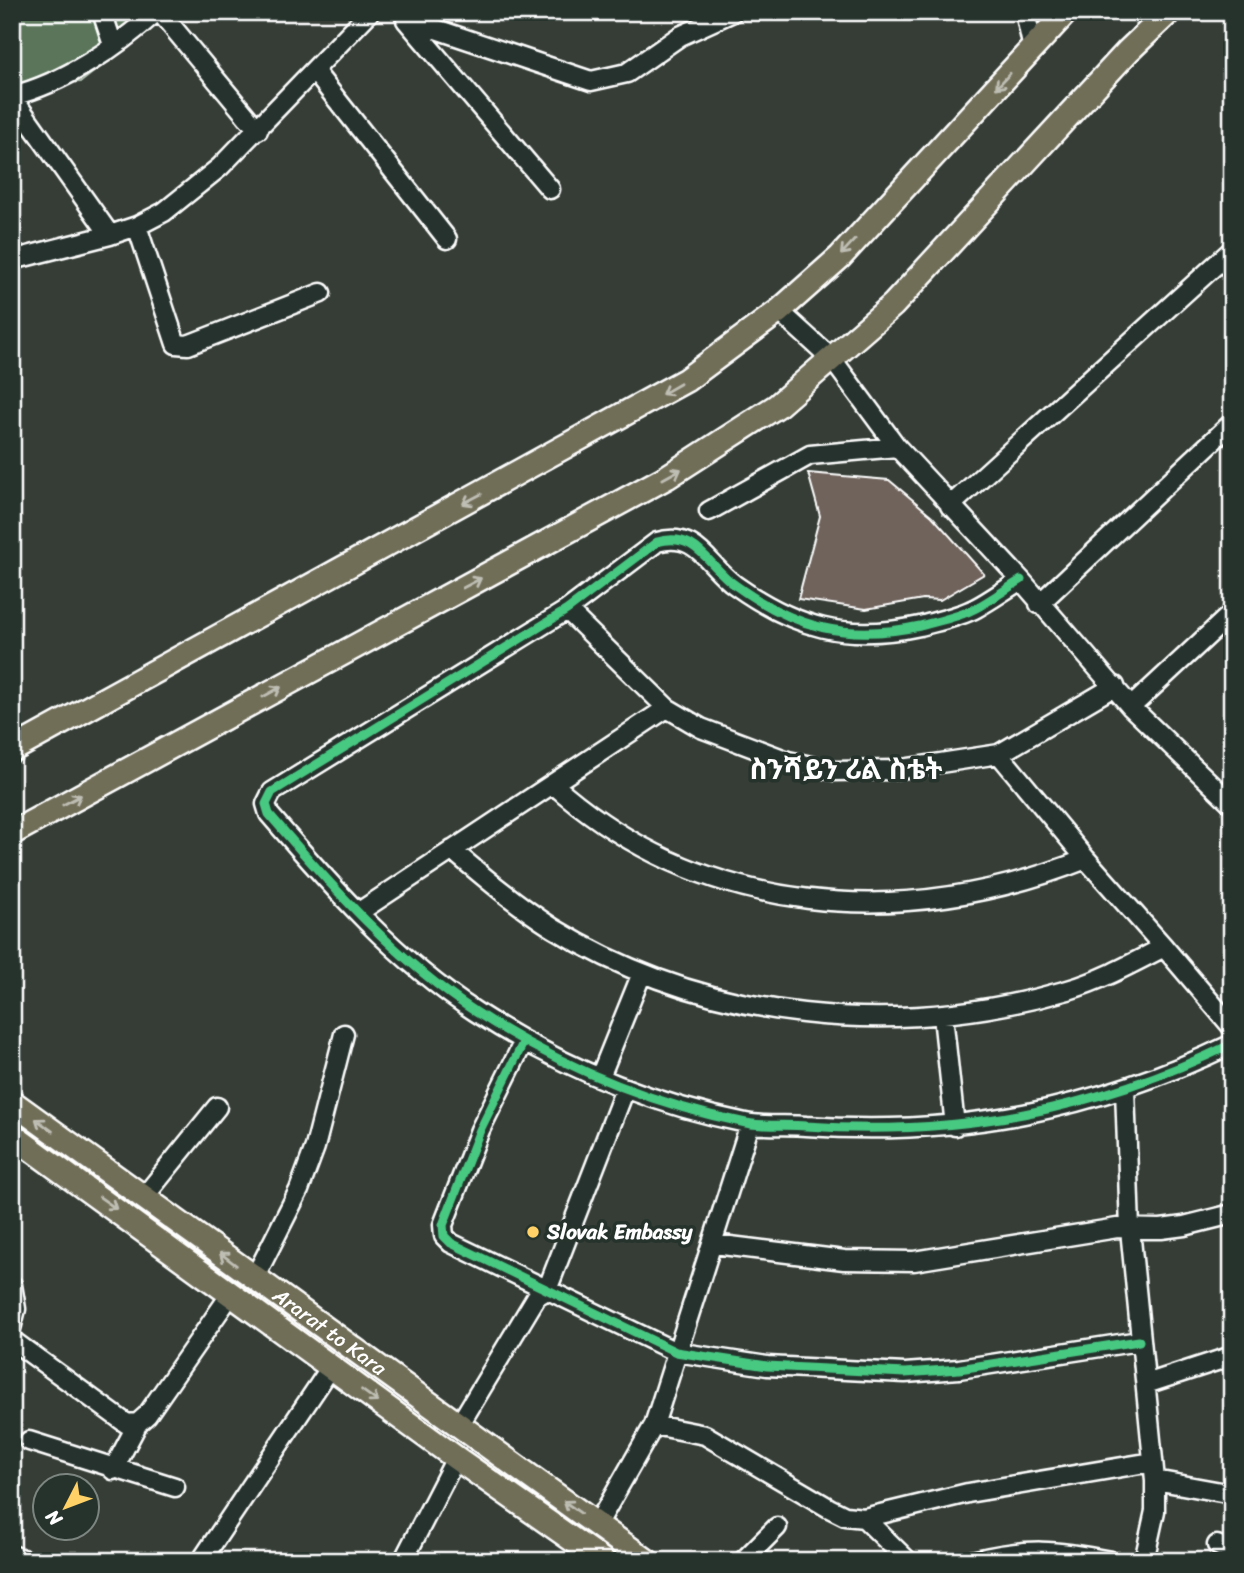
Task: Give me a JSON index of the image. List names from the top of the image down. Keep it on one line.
{"streets":{"main road":["Ararat to Kara"]},"districts":["ስንሻይን ሪል ስቴት"],"places":["Slovak Embassy"],"north":"bottom left"}
